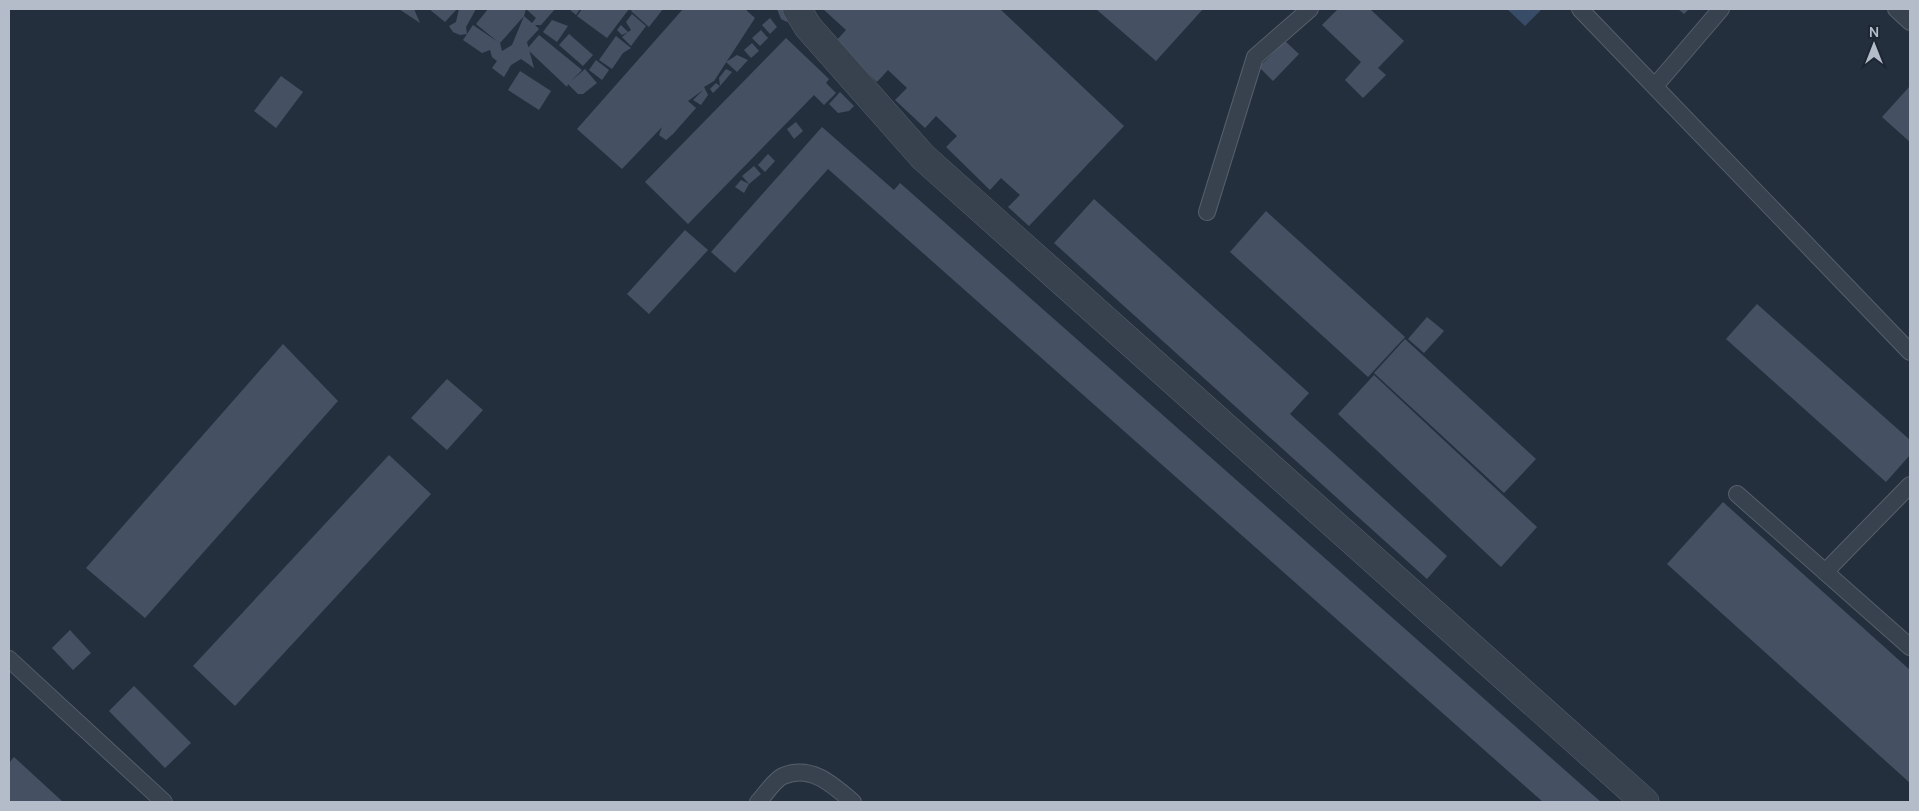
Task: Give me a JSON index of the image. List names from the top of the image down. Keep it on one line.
{"north":"top"}
